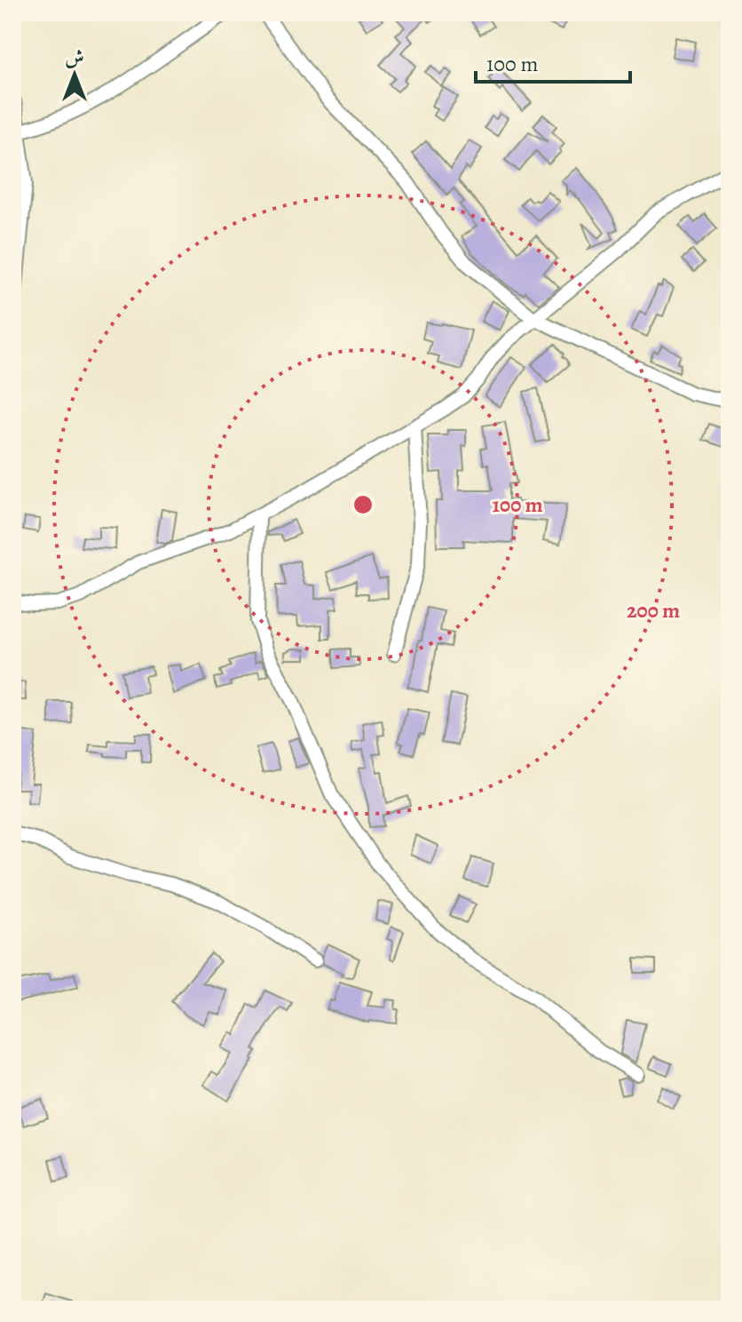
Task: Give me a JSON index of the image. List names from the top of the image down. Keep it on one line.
{"scale_bar":"100 m","north":"top","rings":["100 m","200 m"]}
